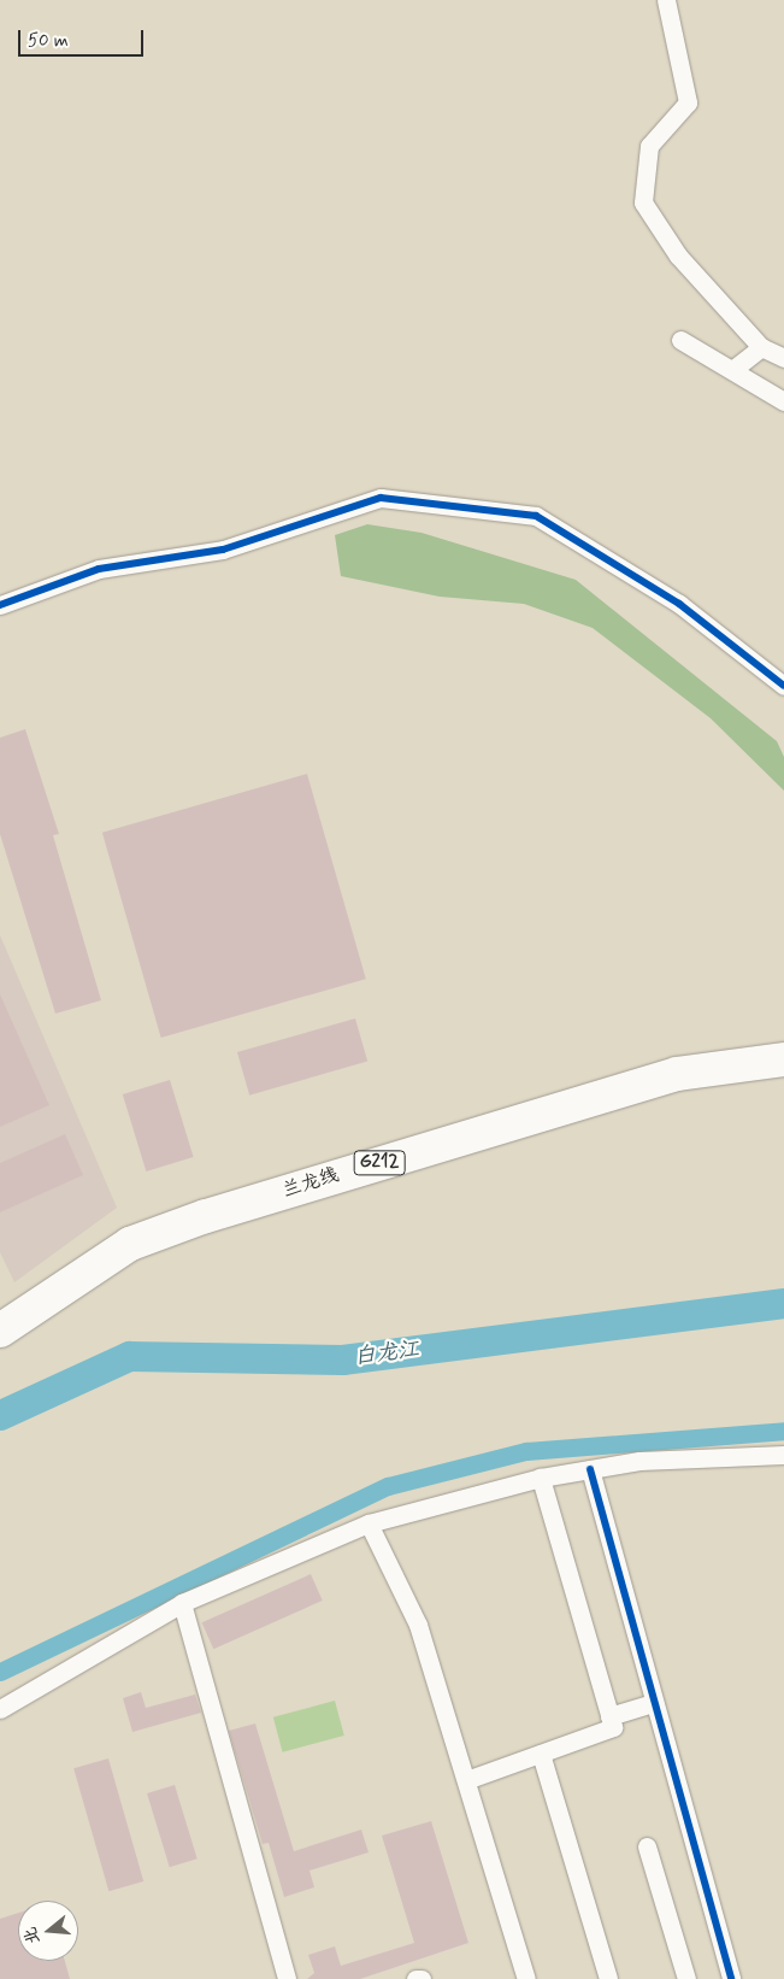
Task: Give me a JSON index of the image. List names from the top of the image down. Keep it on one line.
{"streets":{"highway":["G212","兰龙线"]},"water":["白龙江"],"scale_bar":"50 m","north":"left"}
